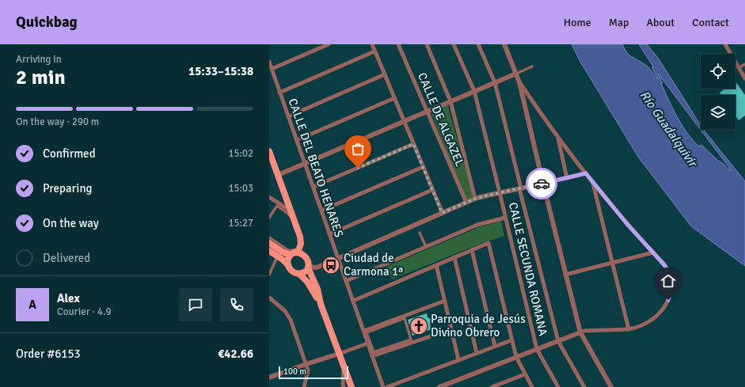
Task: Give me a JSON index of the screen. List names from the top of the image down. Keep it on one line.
{"streets":{"street":["CALLE DE ALGAZEL","CALLE DEL BEATO HENARES","CALLE SECUNDA ROMANA"]},"water":["Río Guadalquivir"],"places":{"bus stop":["Ciudad de Carmona 1ª"],"church":["Parroquia de Jesús Divino Obrero"]},"scale_bar":"100 m","page":{"header":"Quickbag","nav":["Home","Map","About","Contact"],"heading":["2 min","Arriving in","15:33–15:38"],"panel":["Alex","Courier · 4.9","Order #6153","€42.66"],"bar":"On the way · 290 m","list":[["Confirmed","15:02"],["Preparing","15:03"],["On the way","15:27"],"Delivered"],"round":"A","scale":"100 m"}}
